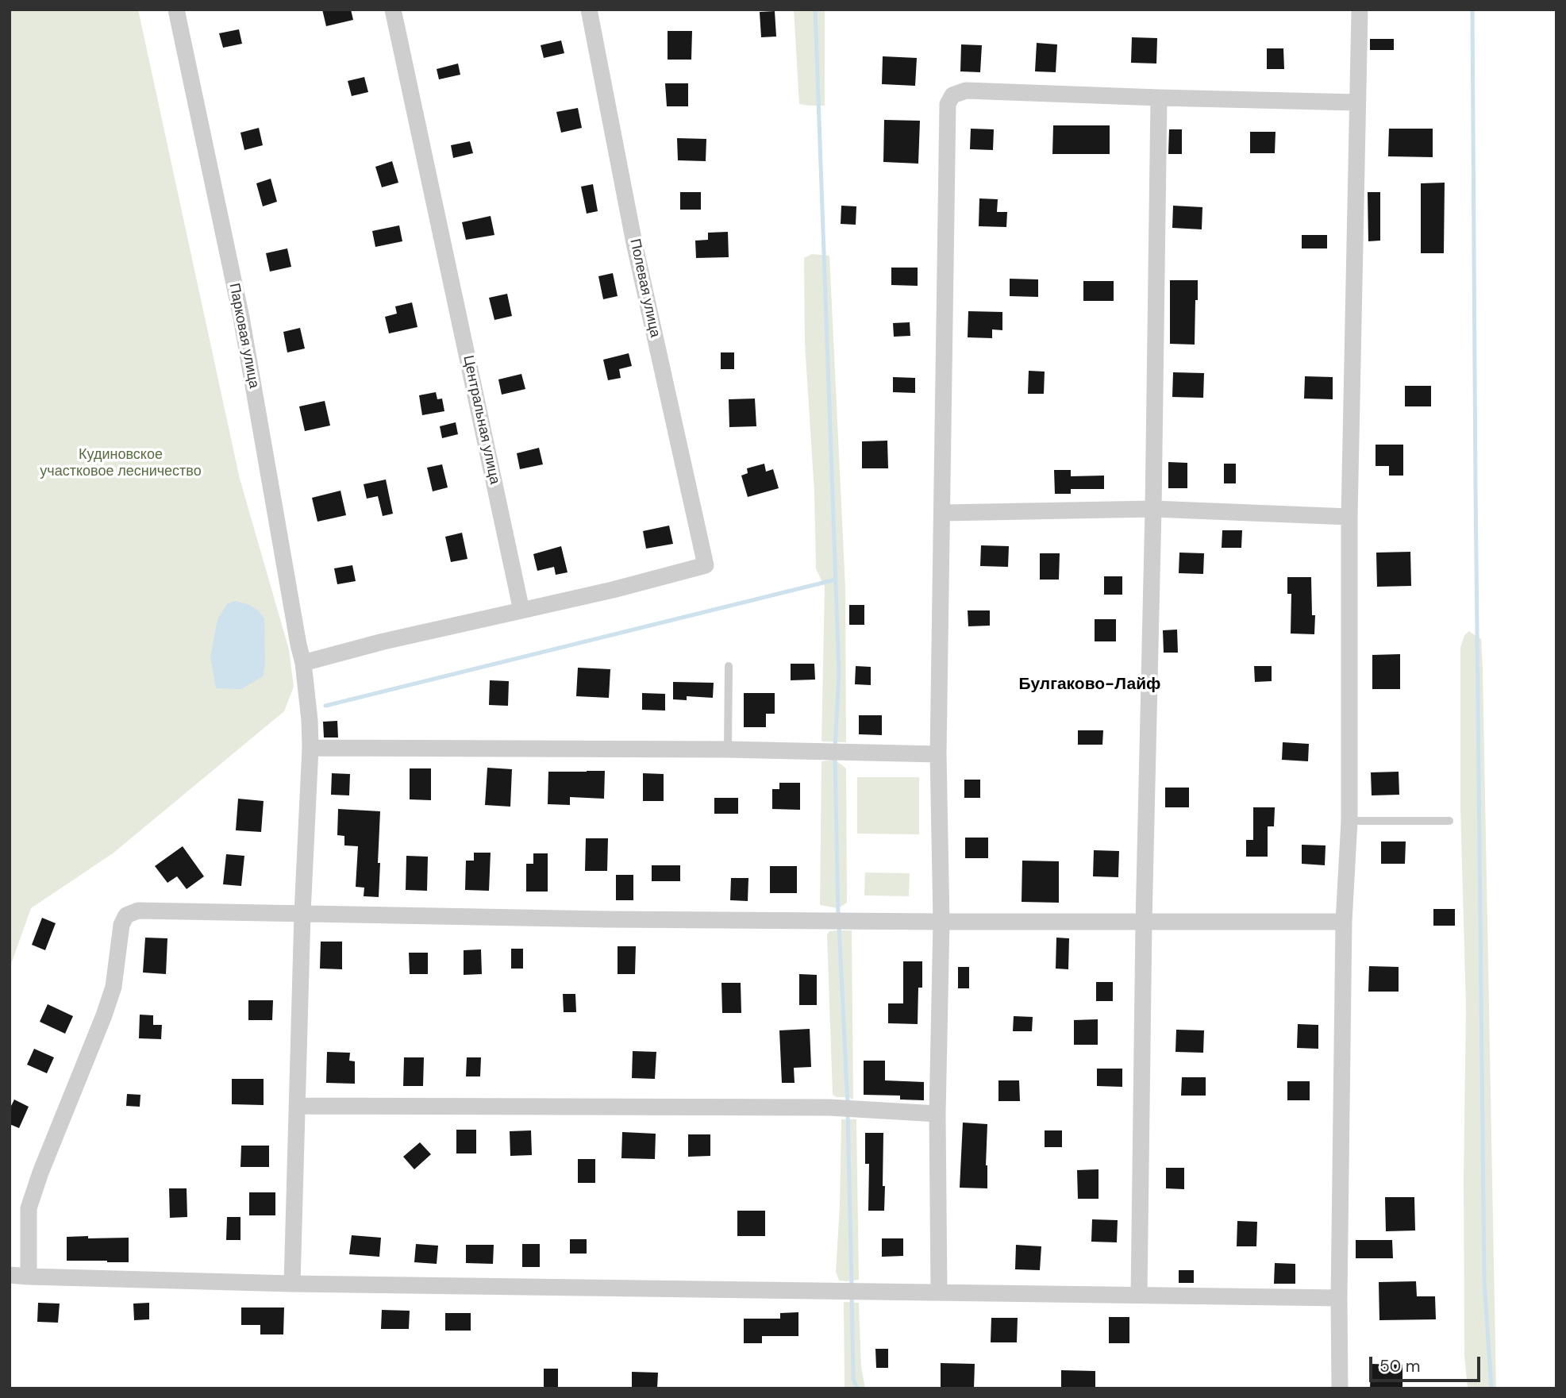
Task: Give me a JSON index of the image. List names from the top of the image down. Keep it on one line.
{"streets":{"street":["Полевая улица","Парковая улица","Центральная улица"]},"crossings":[["Полевая улица","Центральная улица"]],"districts":["Булгаково-Лайф"],"parks":["Кудиновское участковое лесничество"],"scale_bar":"50 m"}
